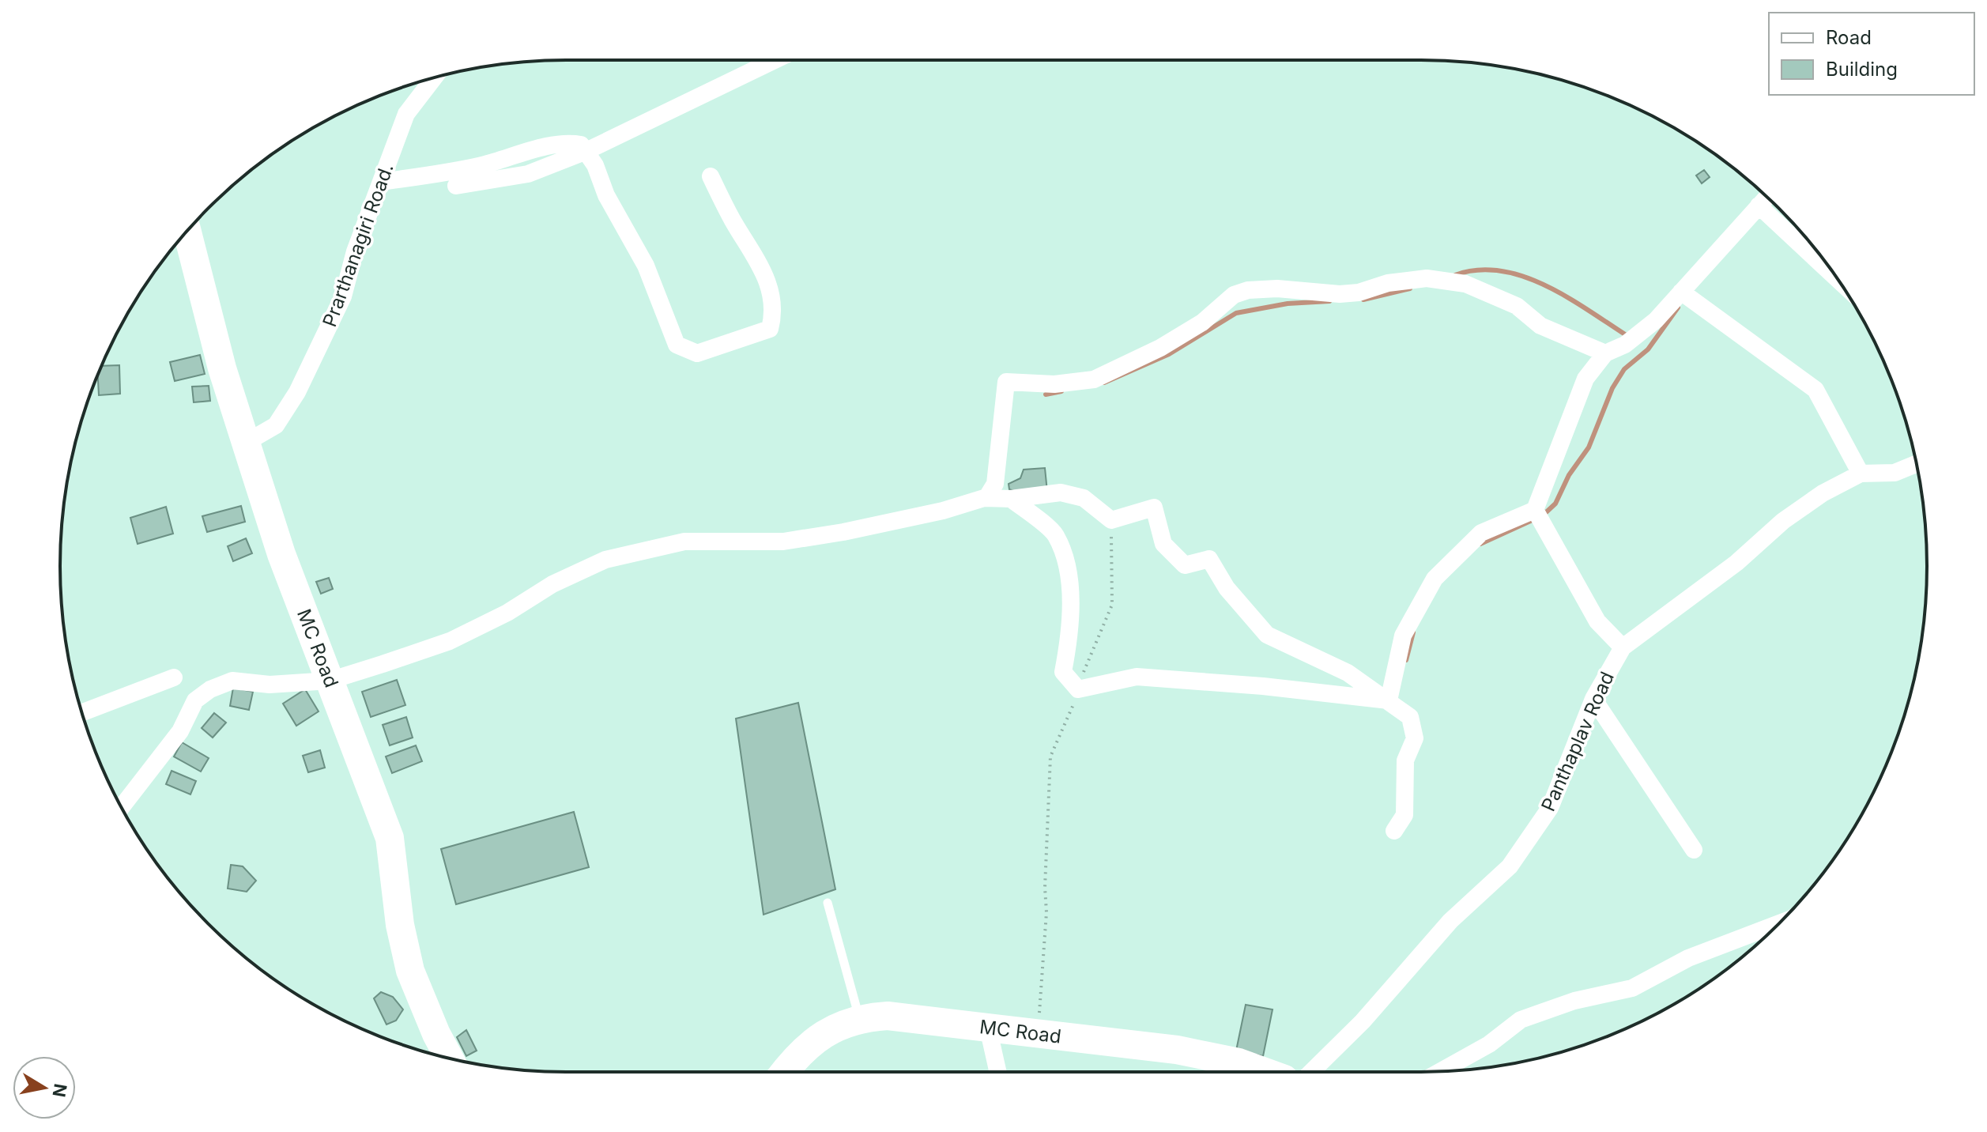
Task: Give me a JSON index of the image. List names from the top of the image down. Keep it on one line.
{"streets":{"main road":["MC Road"],"street":["Prarthanagiri Road.","Panthaplav Road"]},"crossings":[["Prarthanagiri Road.","MC Road"]],"legend":["Road","Building"],"north":"right"}
